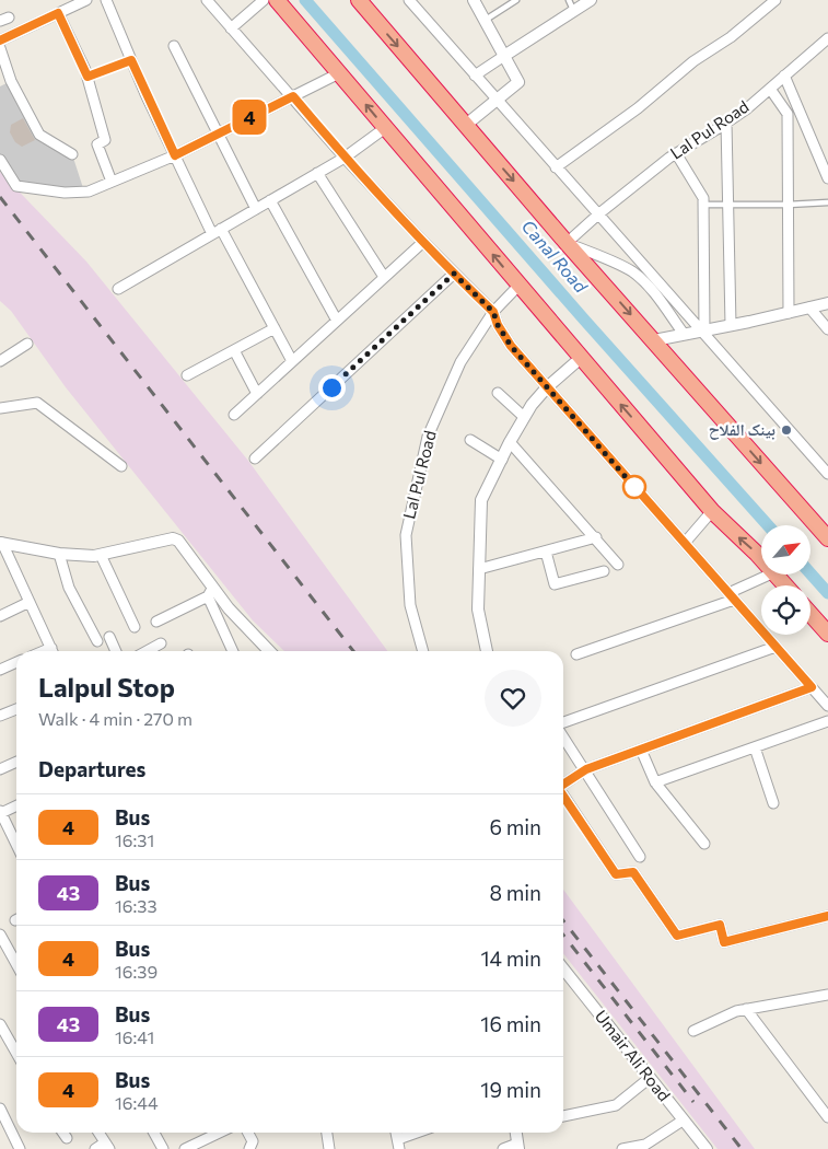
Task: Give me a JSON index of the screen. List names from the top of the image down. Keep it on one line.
{"streets":{"street":["Lal Pul Road","Umair Ali Road"]},"water":["Canal Road"],"places":["بینک الفلاح"],"lines":["bus line 4"],"north":"top right","page":{"on_map":"4","heading":[["Lalpul Stop","Walk · 4 min · 270 m"],"Departures"],"list":[{"mark":"4","name":"Bus","note":"16:31","value":"6 min"},{"mark":"43","name":"Bus","note":"16:33","value":"8 min"},{"mark":"4","name":"Bus","note":"16:39","value":"14 min"},{"mark":"43","name":"Bus","note":"16:41","value":"16 min"},{"mark":"4","name":"Bus","note":"16:44","value":"19 min"}]}}
